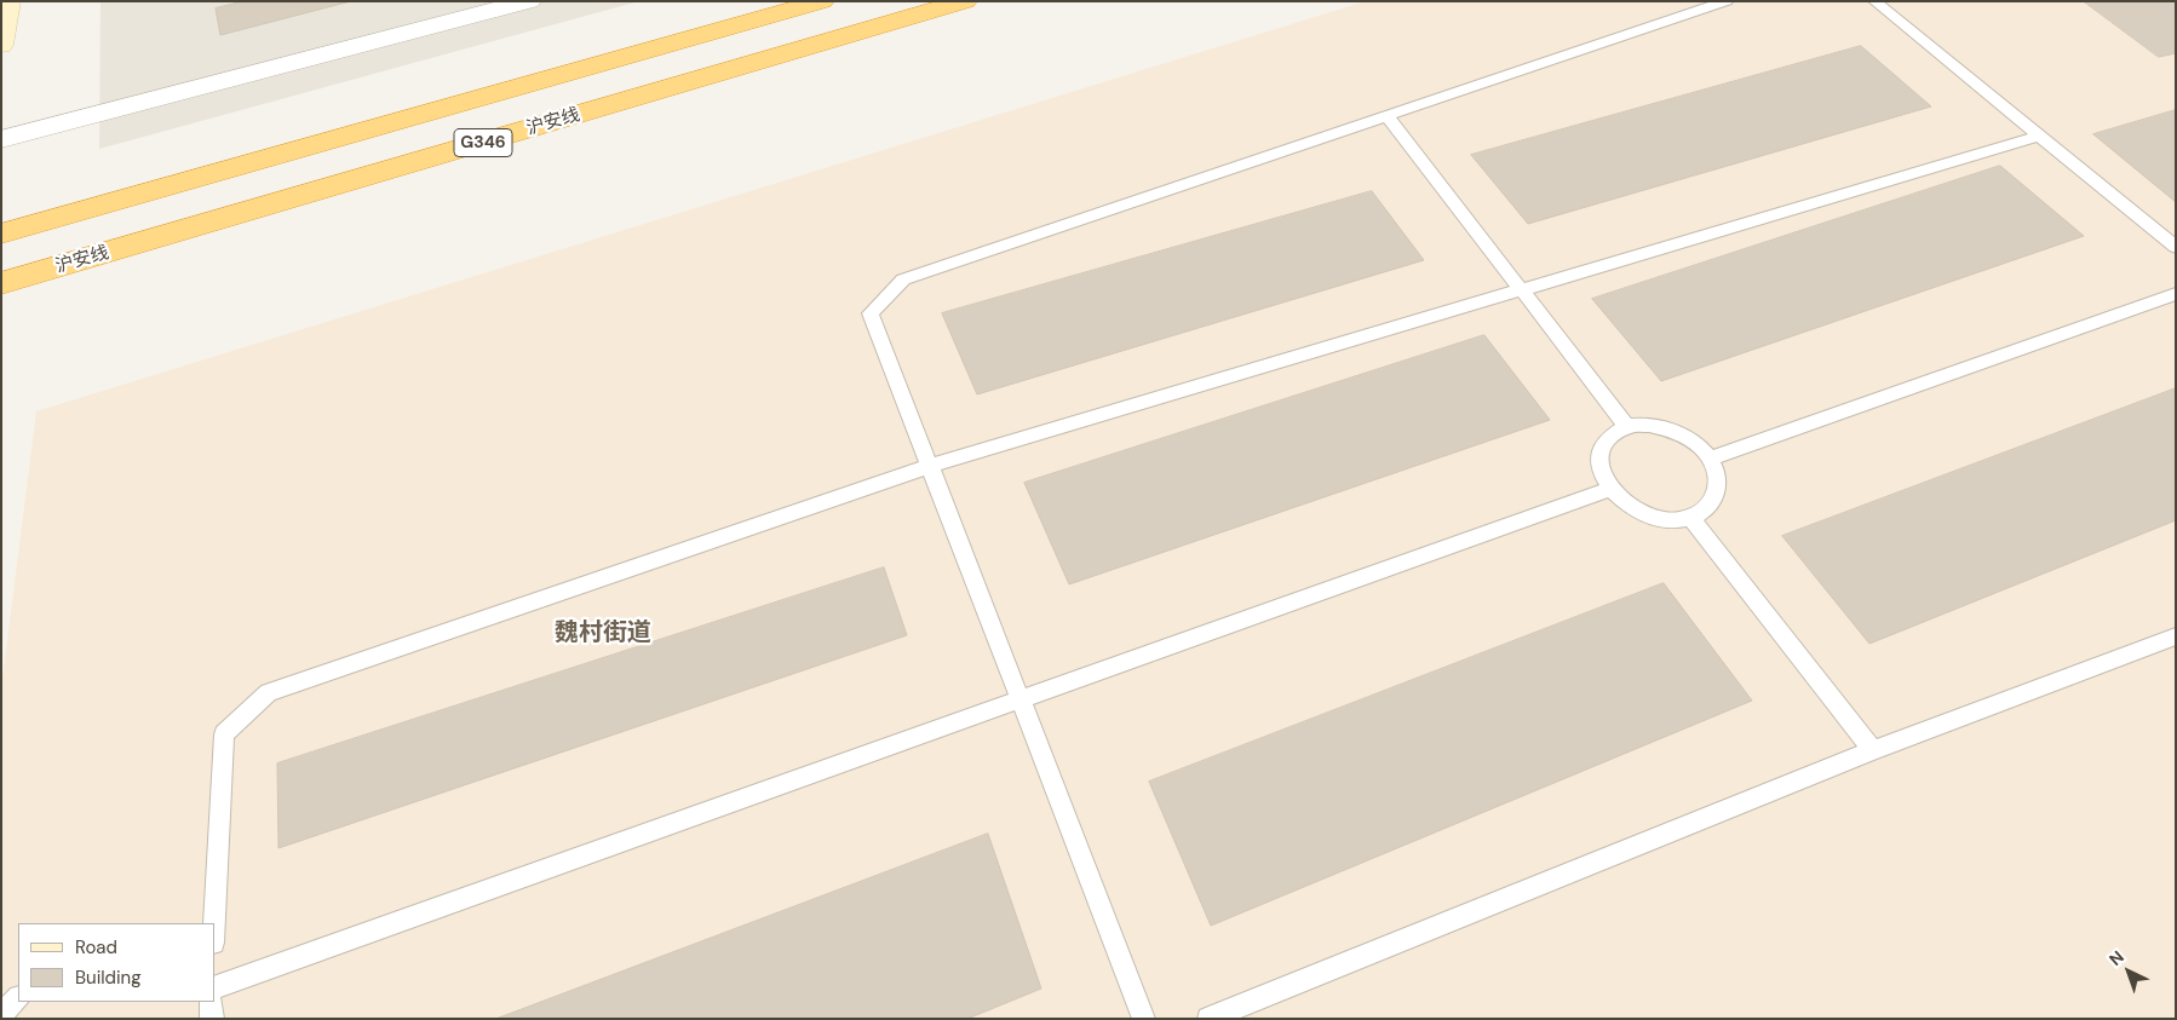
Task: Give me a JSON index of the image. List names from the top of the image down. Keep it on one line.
{"streets":{"highway":["沪安线","G346"]},"districts":["魏村街道"],"legend":["Road","Building"],"north":"top left"}
